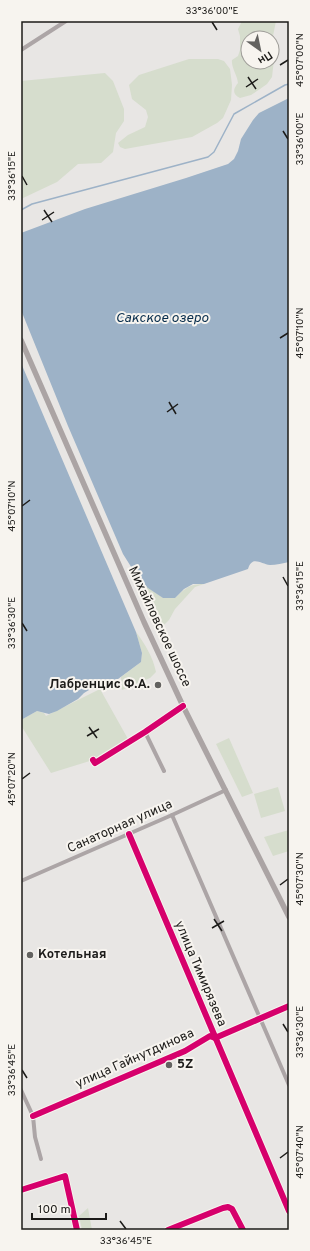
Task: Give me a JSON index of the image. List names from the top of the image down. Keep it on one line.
{"streets":{"main road":["Михайловское шоссе"],"street":["Санаторная улица","улица Тимирязева","улица Гайнутдинова"]},"crossings":[["Михайловское шоссе","Санаторная улица"],["Санаторная улица","улица Тимирязева"],["улица Тимирязева","улица Гайнутдинова"]],"water":["Сакское озеро"],"places":["Лабренцис Ф.А.","Котельная","5Z"],"scale_bar":"100 m","north":"bottom right","coordinates":["33°36'00\"E","45°07'00\"N","33°36'15\"E","45°07'10\"N","33°36'30\"E","45°07'20\"N","45°07'30\"N","33°36'45\"E","45°07'40\"N"]}
